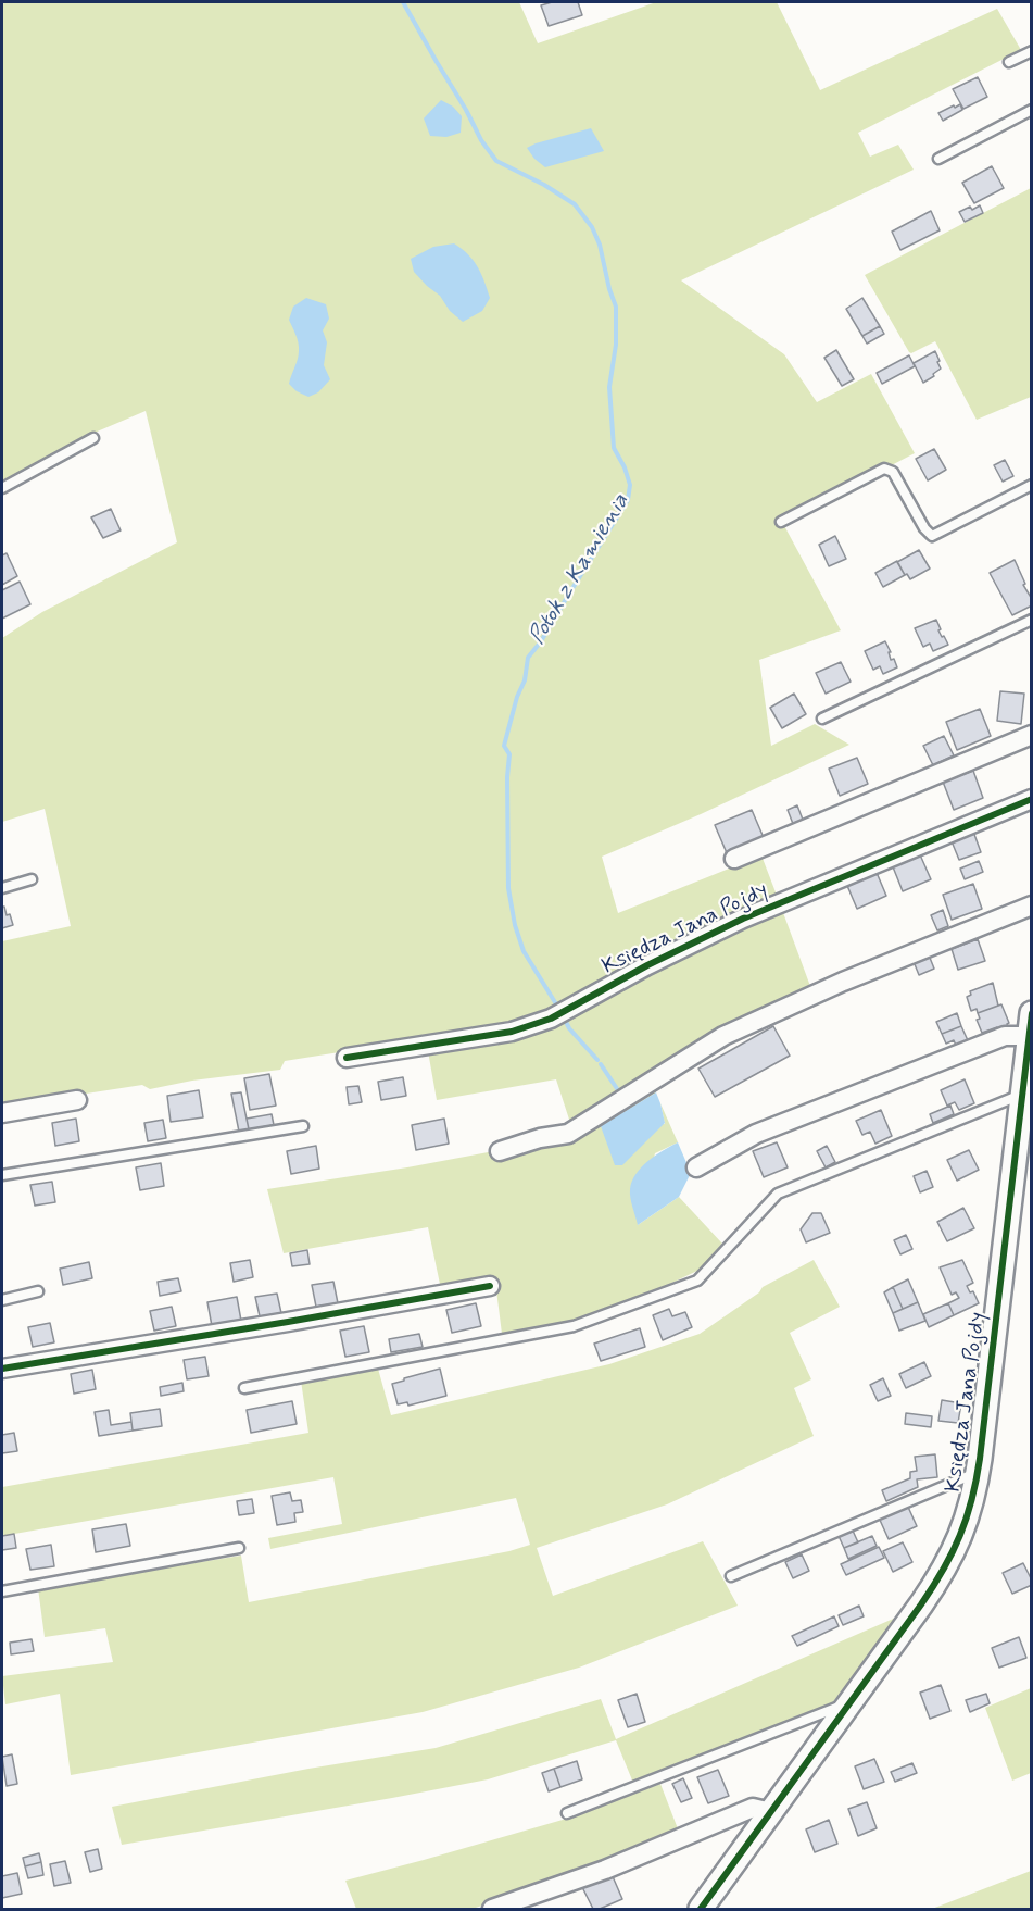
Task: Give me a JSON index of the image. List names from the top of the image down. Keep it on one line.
{"streets":{"street":["Księdza Jana Pojdy"]},"water":["Potok z Kamienia"]}
